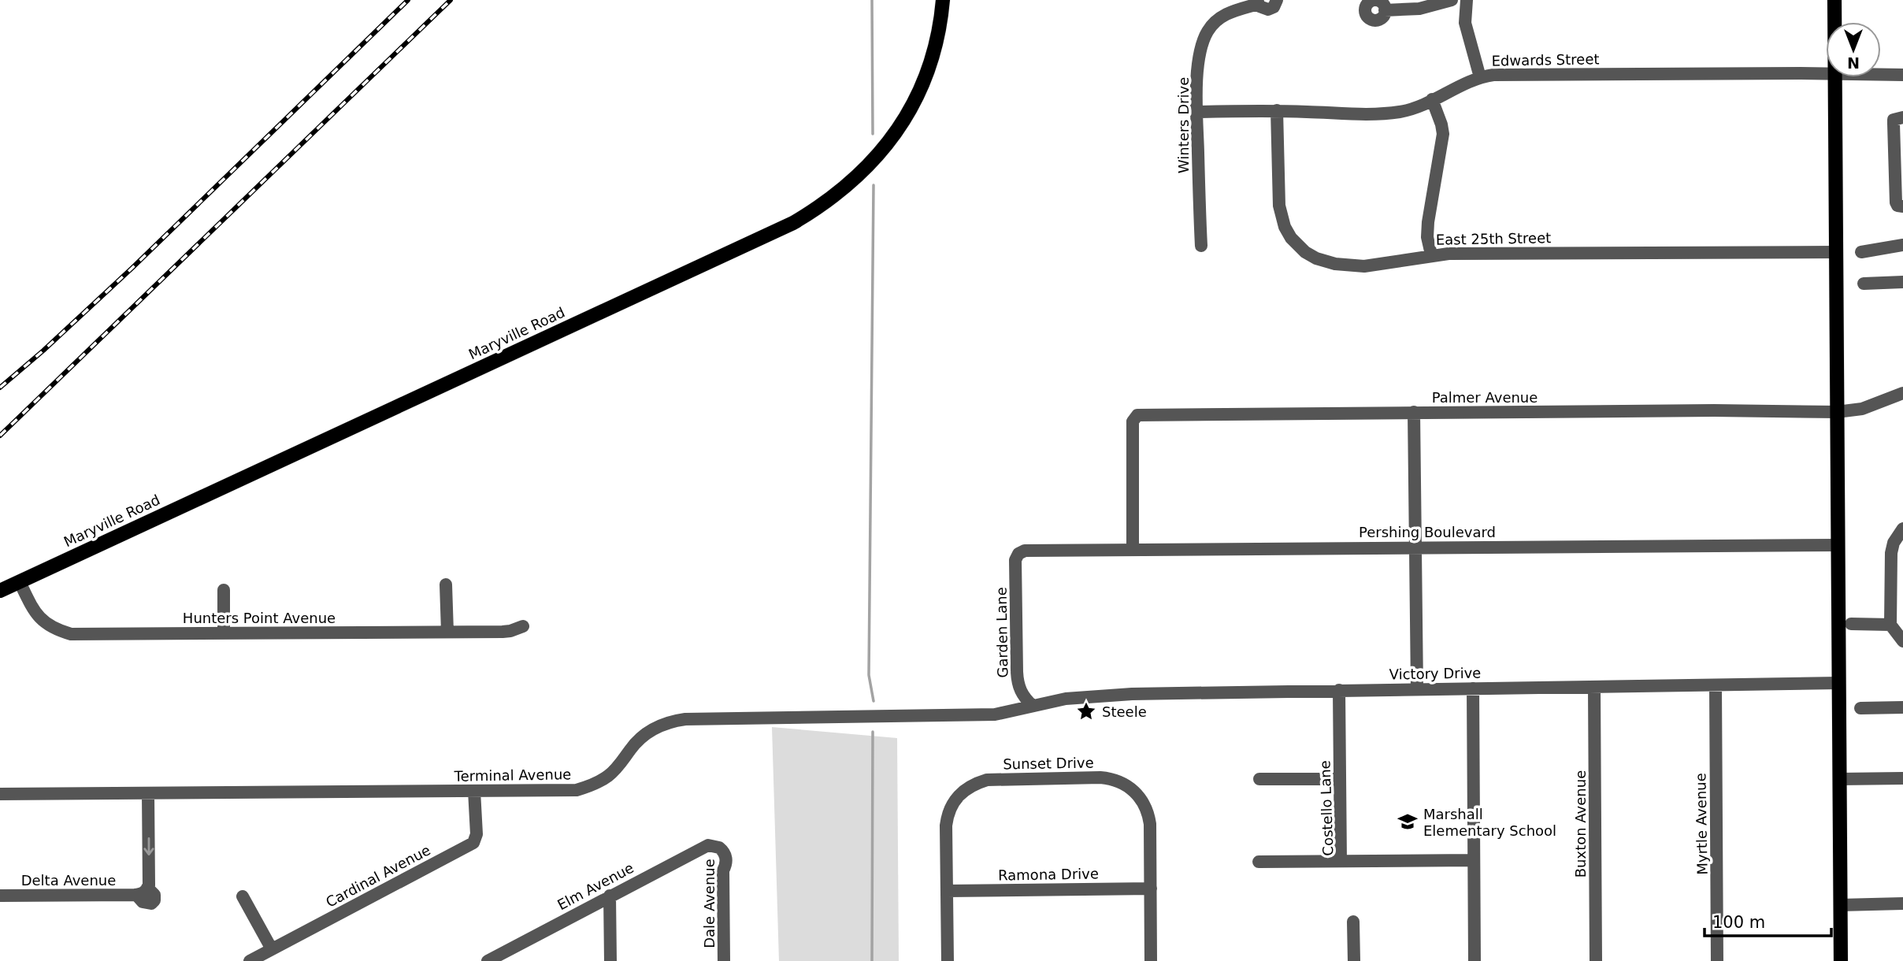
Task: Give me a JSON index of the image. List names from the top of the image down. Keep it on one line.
{"streets":{"main road":["Maryville Road"],"street":["Edwards Street","Winters Drive","East 25th Street","Palmer Avenue","Pershing Boulevard","Hunters Point Avenue","Garden Lane","Victory Drive","Sunset Drive","Terminal Avenue","Costello Lane","Buxton Avenue","Myrtle Avenue","Ramona Drive","Cardinal Avenue","Delta Avenue","Elm Avenue","Dale Avenue"]},"crossings":[["Edwards Street","Winters Drive"],["Edwards Street","East 25th Street"],["Maryville Road","Hunters Point Avenue"],["Palmer Avenue","Pershing Boulevard"],["Pershing Boulevard","Garden Lane"],["Garden Lane","Victory Drive"],["Garden Lane","Terminal Avenue"],["Victory Drive","Terminal Avenue"],["Victory Drive","Costello Lane"],["Victory Drive","Buxton Avenue"],["Victory Drive","Myrtle Avenue"],["Sunset Drive","Ramona Drive"],["Terminal Avenue","Cardinal Avenue"],["Terminal Avenue","Delta Avenue"],["Elm Avenue","Dale Avenue"]],"places":{"place":["Steele"],"school or university":["Marshall Elementary School"]},"scale_bar":"100 m","north":"bottom"}
